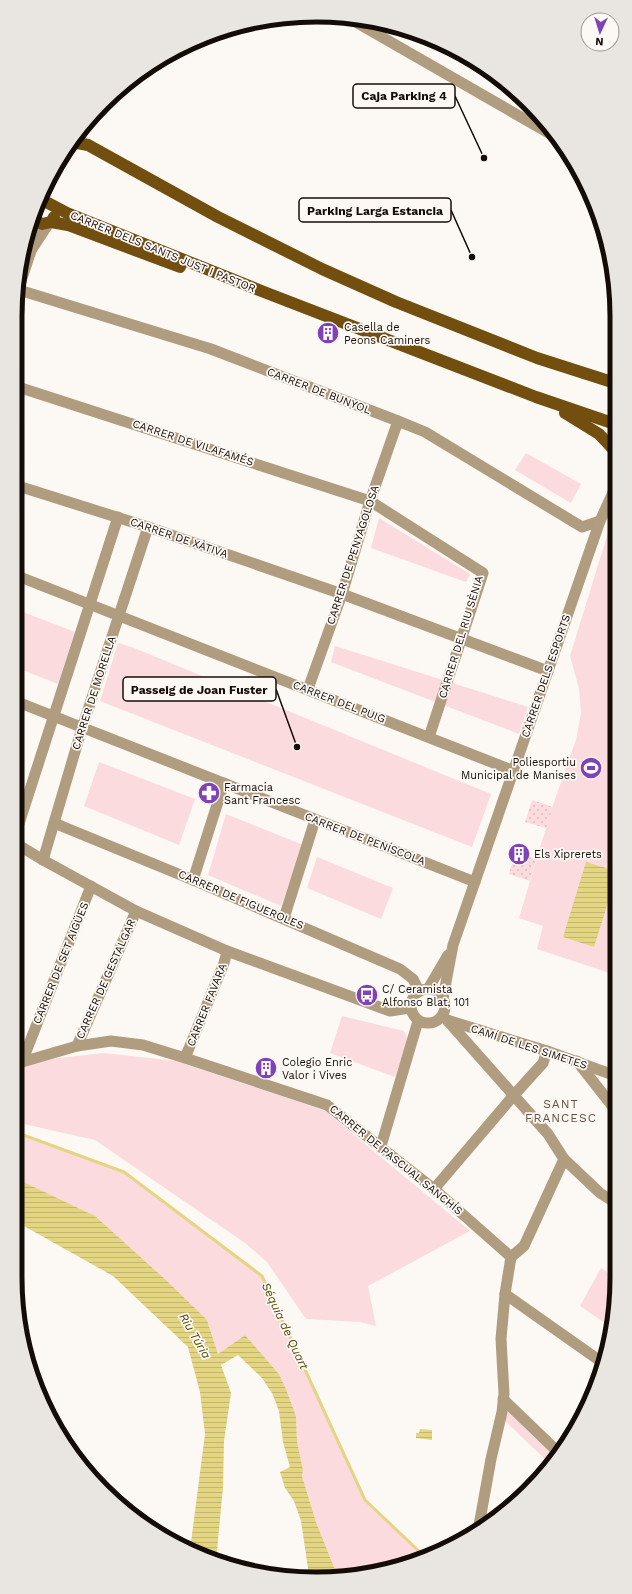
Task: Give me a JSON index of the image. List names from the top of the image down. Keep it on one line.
{"streets":{"main road":["CARRER DELS SANTS JUST I PASTOR"],"street":["CARRER DE BUNYOL","CARRER DE VILAFAMÉS","CARRER DE XÀTIVA","CARRER DE PENYAGOLOSA","CARRER DEL RIU SÈNIA","CARRER DELS ESPORTS","CARRER DE MORELLA","CARRER DEL PUIG","CARRER DE PENÍSCOLA","CARRER DE FIGUEROLES","CARRER DE SET AIGÜES","CARRER DE GESTALGAR","CARRER FAVARA","CAMÍ DE LES SIMETES","CARRER DE PASCUAL SANCHÍS"]},"crossings":[["CARRER DE BUNYOL","CARRER DE PENYAGOLOSA"],["CARRER DE BUNYOL","CARRER DELS ESPORTS"],["CARRER DE VILAFAMÉS","CARRER DE PENYAGOLOSA"],["CARRER DE VILAFAMÉS","CARRER DEL RIU SÈNIA"],["CARRER DE XÀTIVA","CARRER DE PENYAGOLOSA"],["CARRER DE XÀTIVA","CARRER DEL RIU SÈNIA"],["CARRER DE XÀTIVA","CARRER DELS ESPORTS"],["CARRER DE XÀTIVA","CARRER DE MORELLA"],["CARRER DE PENYAGOLOSA","CARRER DEL RIU SÈNIA"],["CARRER DE PENYAGOLOSA","CARRER DEL PUIG"],["CARRER DEL RIU SÈNIA","CARRER DEL PUIG"],["CARRER DELS ESPORTS","CARRER DEL PUIG"],["CARRER DELS ESPORTS","CARRER DE PENÍSCOLA"],["CARRER DELS ESPORTS","CARRER DE FIGUEROLES"],["CARRER DELS ESPORTS","CAMÍ DE LES SIMETES"],["CARRER DE MORELLA","CARRER DEL PUIG"],["CARRER DE MORELLA","CARRER DE PENÍSCOLA"],["CARRER DE MORELLA","CARRER DE FIGUEROLES"],["CARRER DE FIGUEROLES","CAMÍ DE LES SIMETES"],["CARRER DE GESTALGAR","CARRER DE PASCUAL SANCHÍS"],["CARRER FAVARA","CARRER DE PASCUAL SANCHÍS"]],"districts":["SANT FRANCESC"],"water":["Séquia de Quart","Riu Túria"],"places":{"other":["Caja Parking 4","Parking Larga Estancia","Passeig de Joan Fuster"],"building":["Casella de Peons Caminers","Els Xiprerets","Colegio Enric Valor i Vives"],"sports":["Poliesportiu Municipal de Manises"],"pharmacy":["Farmacia Sant Francesc"],"bus stop":["C/ Ceramista Alfonso Blat, 101"]},"north":"bottom"}
